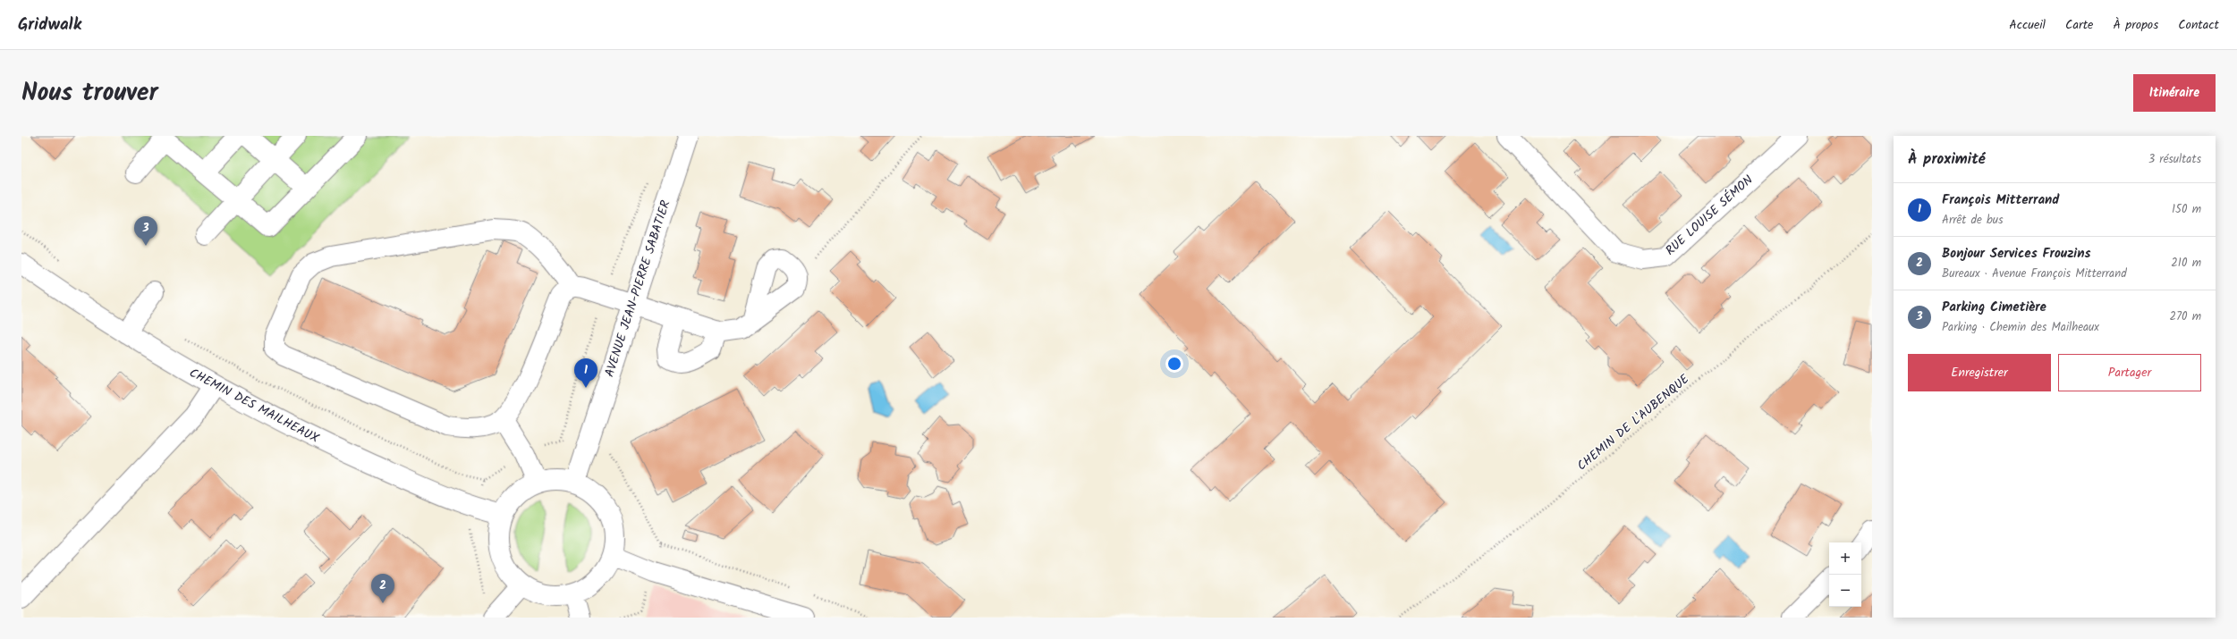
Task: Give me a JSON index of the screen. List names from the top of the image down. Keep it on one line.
{"streets":{"street":["RUE LOUISE SÉMON","AVENUE JEAN-PIERRE SABATIER","CHEMIN DES MAILHEAUX"],"path":["CHEMIN DE L'AUBENQUE"]},"crossings":[["AVENUE JEAN-PIERRE SABATIER","CHEMIN DES MAILHEAUX"]],"page":{"header":"Gridwalk","nav":["Accueil","Carte","À propos","Contact"],"title":"Nous trouver","buttons":["Itinéraire",["Enregistrer","Partager"]],"heading":["À proximité","3 résultats"],"list":[{"mark":"1","name":"François Mitterrand","note":"Arrêt de bus","value":"150 m"},{"mark":"2","name":"Bonjour Services Frouzins","note":"Bureaux · Avenue François Mitterrand","value":"210 m"},{"mark":"3","name":"Parking Cimetière","note":"Parking · Chemin des Mailheaux","value":"270 m"}],"pins":["3","1","2"],"map_buttons":["+","−"]}}
